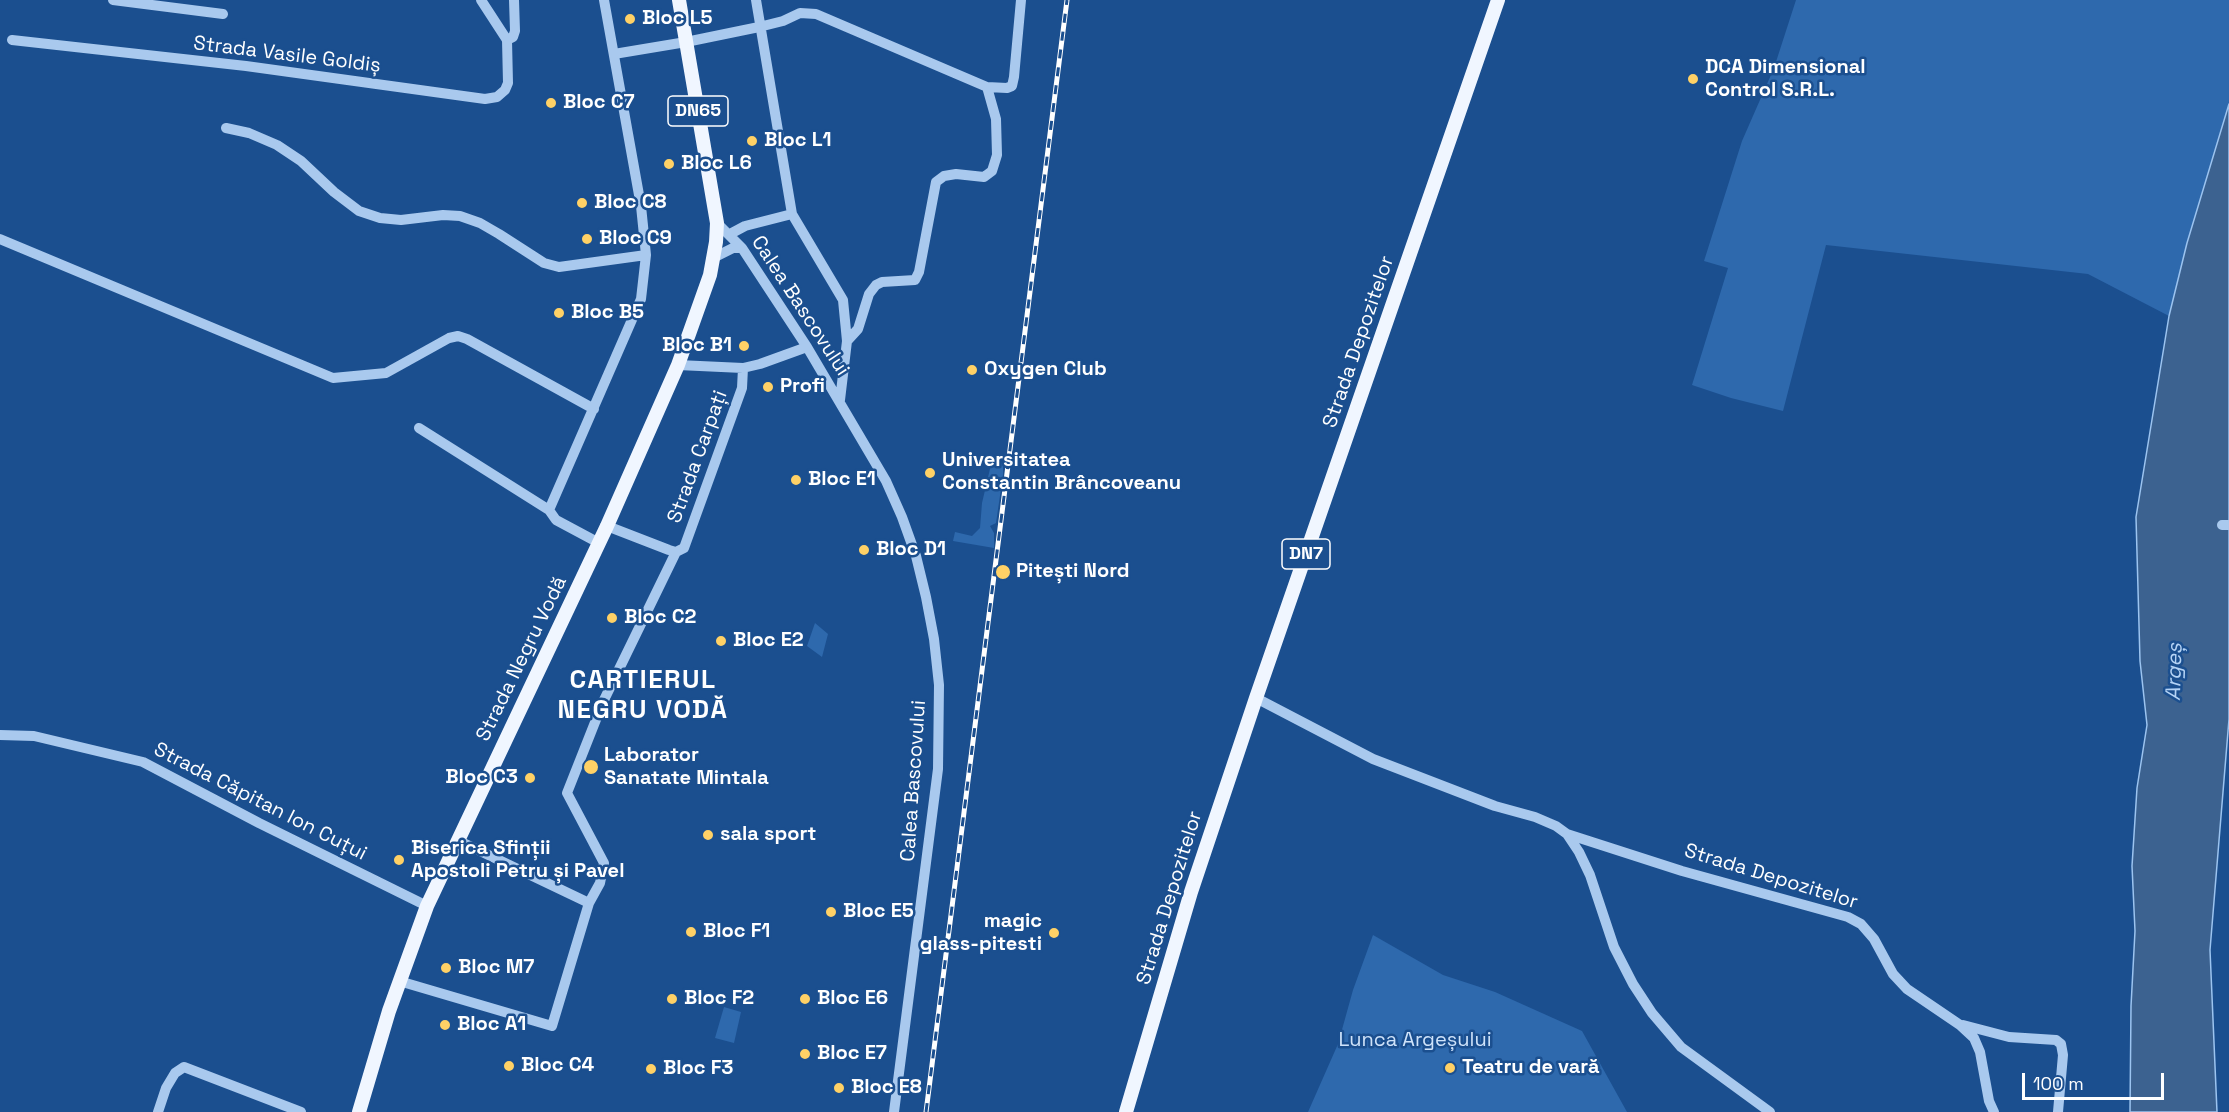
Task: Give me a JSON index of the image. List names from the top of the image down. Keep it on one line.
{"streets":{"main road":["DN65","Strada Depozitelor","DN7","Strada Negru Vodă"],"street":["Strada Vasile Goldiș","Calea Bascovului","Strada Carpați","Strada Căpitan Ion Cuțui"]},"crossings":[["DN65","Calea Bascovului"],["DN65","Strada Negru Vodă"],["Calea Bascovului","Strada Carpați"],["Calea Bascovului","Strada Negru Vodă"],["Strada Carpați","Strada Negru Vodă"],["Strada Negru Vodă","Strada Căpitan Ion Cuțui"]],"districts":["CARTIERUL NEGRU VODĂ"],"water":["Argeș"],"parks":["Lunca Argeșului"],"places":["Bloc L5","DCA Dimensional Control S.R.L.","Bloc C7","Bloc L1","Bloc L6","Bloc C8","Bloc C9","Bloc B5","Bloc B1","Oxygen Club","Profi","Universitatea Constantin Brâncoveanu","Bloc E1","Bloc D1","Pitești Nord","Bloc C2","Bloc E2","Laborator Sanatate Mintala","Bloc C3","sala sport","Biserica Sfinții Apostoli Petru și Pavel","Bloc E5","Bloc F1","magic glass-pitesti","Bloc M7","Bloc F2","Bloc E6","Bloc A1","Bloc E7","Bloc C4","Teatru de vară","Bloc F3","Bloc E8"],"scale_bar":"100 m"}
